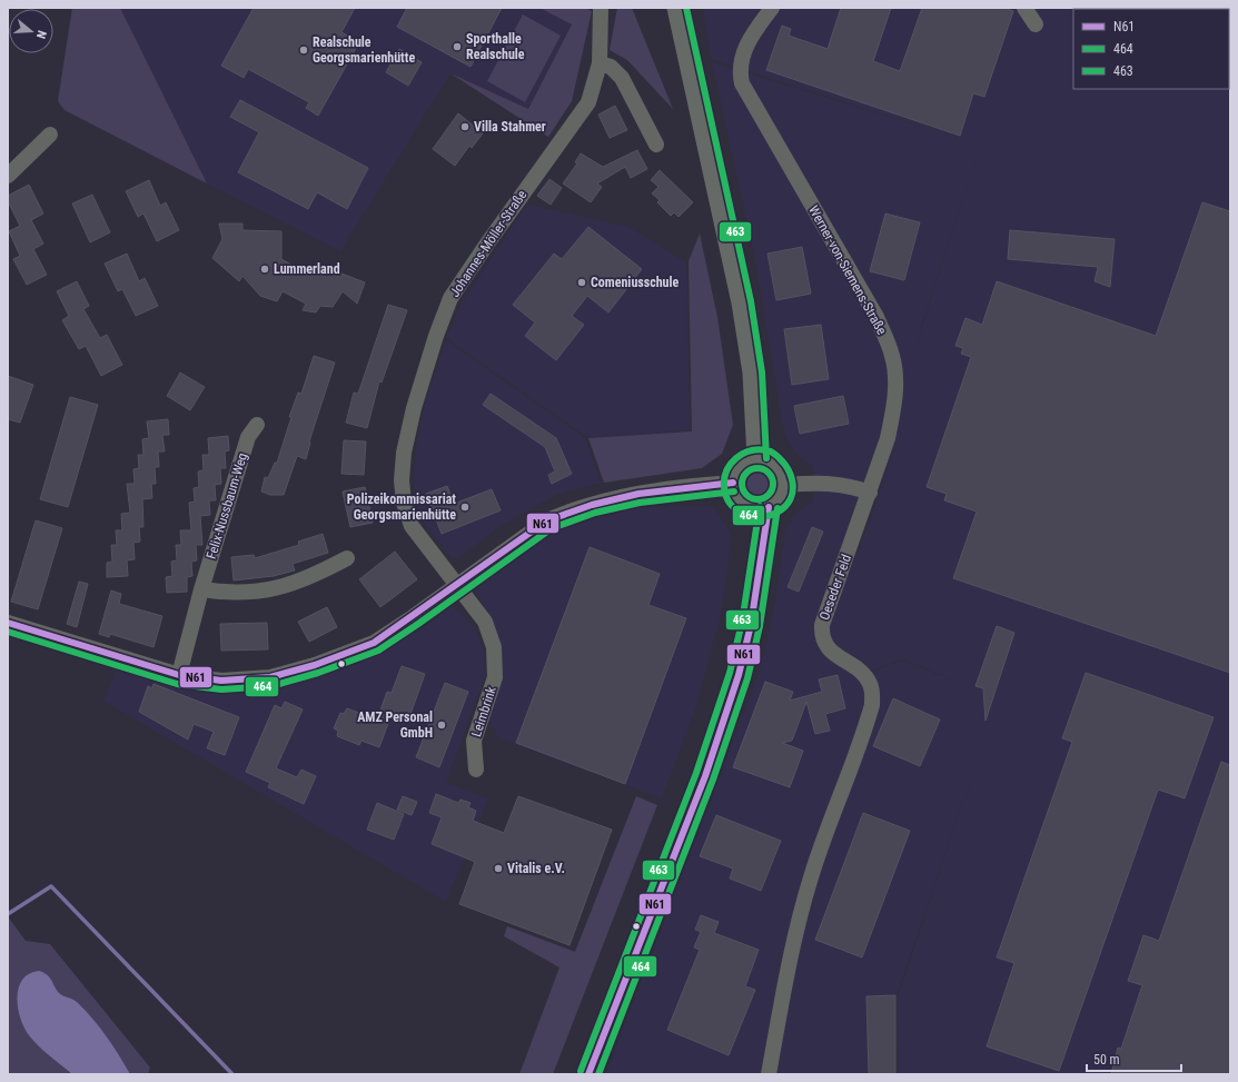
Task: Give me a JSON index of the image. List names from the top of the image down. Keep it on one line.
{"streets":{"street":["Johannes-Möller-Straße","Werner-von-Siemens-Straße","Felix-Nussbaum-Weg","Oeseder Feld","Leimbrink"]},"crossings":[["Johannes-Möller-Straße","Leimbrink"],["Werner-von-Siemens-Straße","Oeseder Feld"]],"places":["Sporthalle Realschule","Realschule Georgsmarienhütte","Villa Stahmer","Lummerland","Comeniusschule","Polizeikommissariat Georgsmarienhütte","AMZ Personal GmbH","Vitalis e.V."],"lines":["transit line 463","transit line 464","transit line N61"],"legend":["N61","464","463"],"scale_bar":"50 m","north":"right"}
